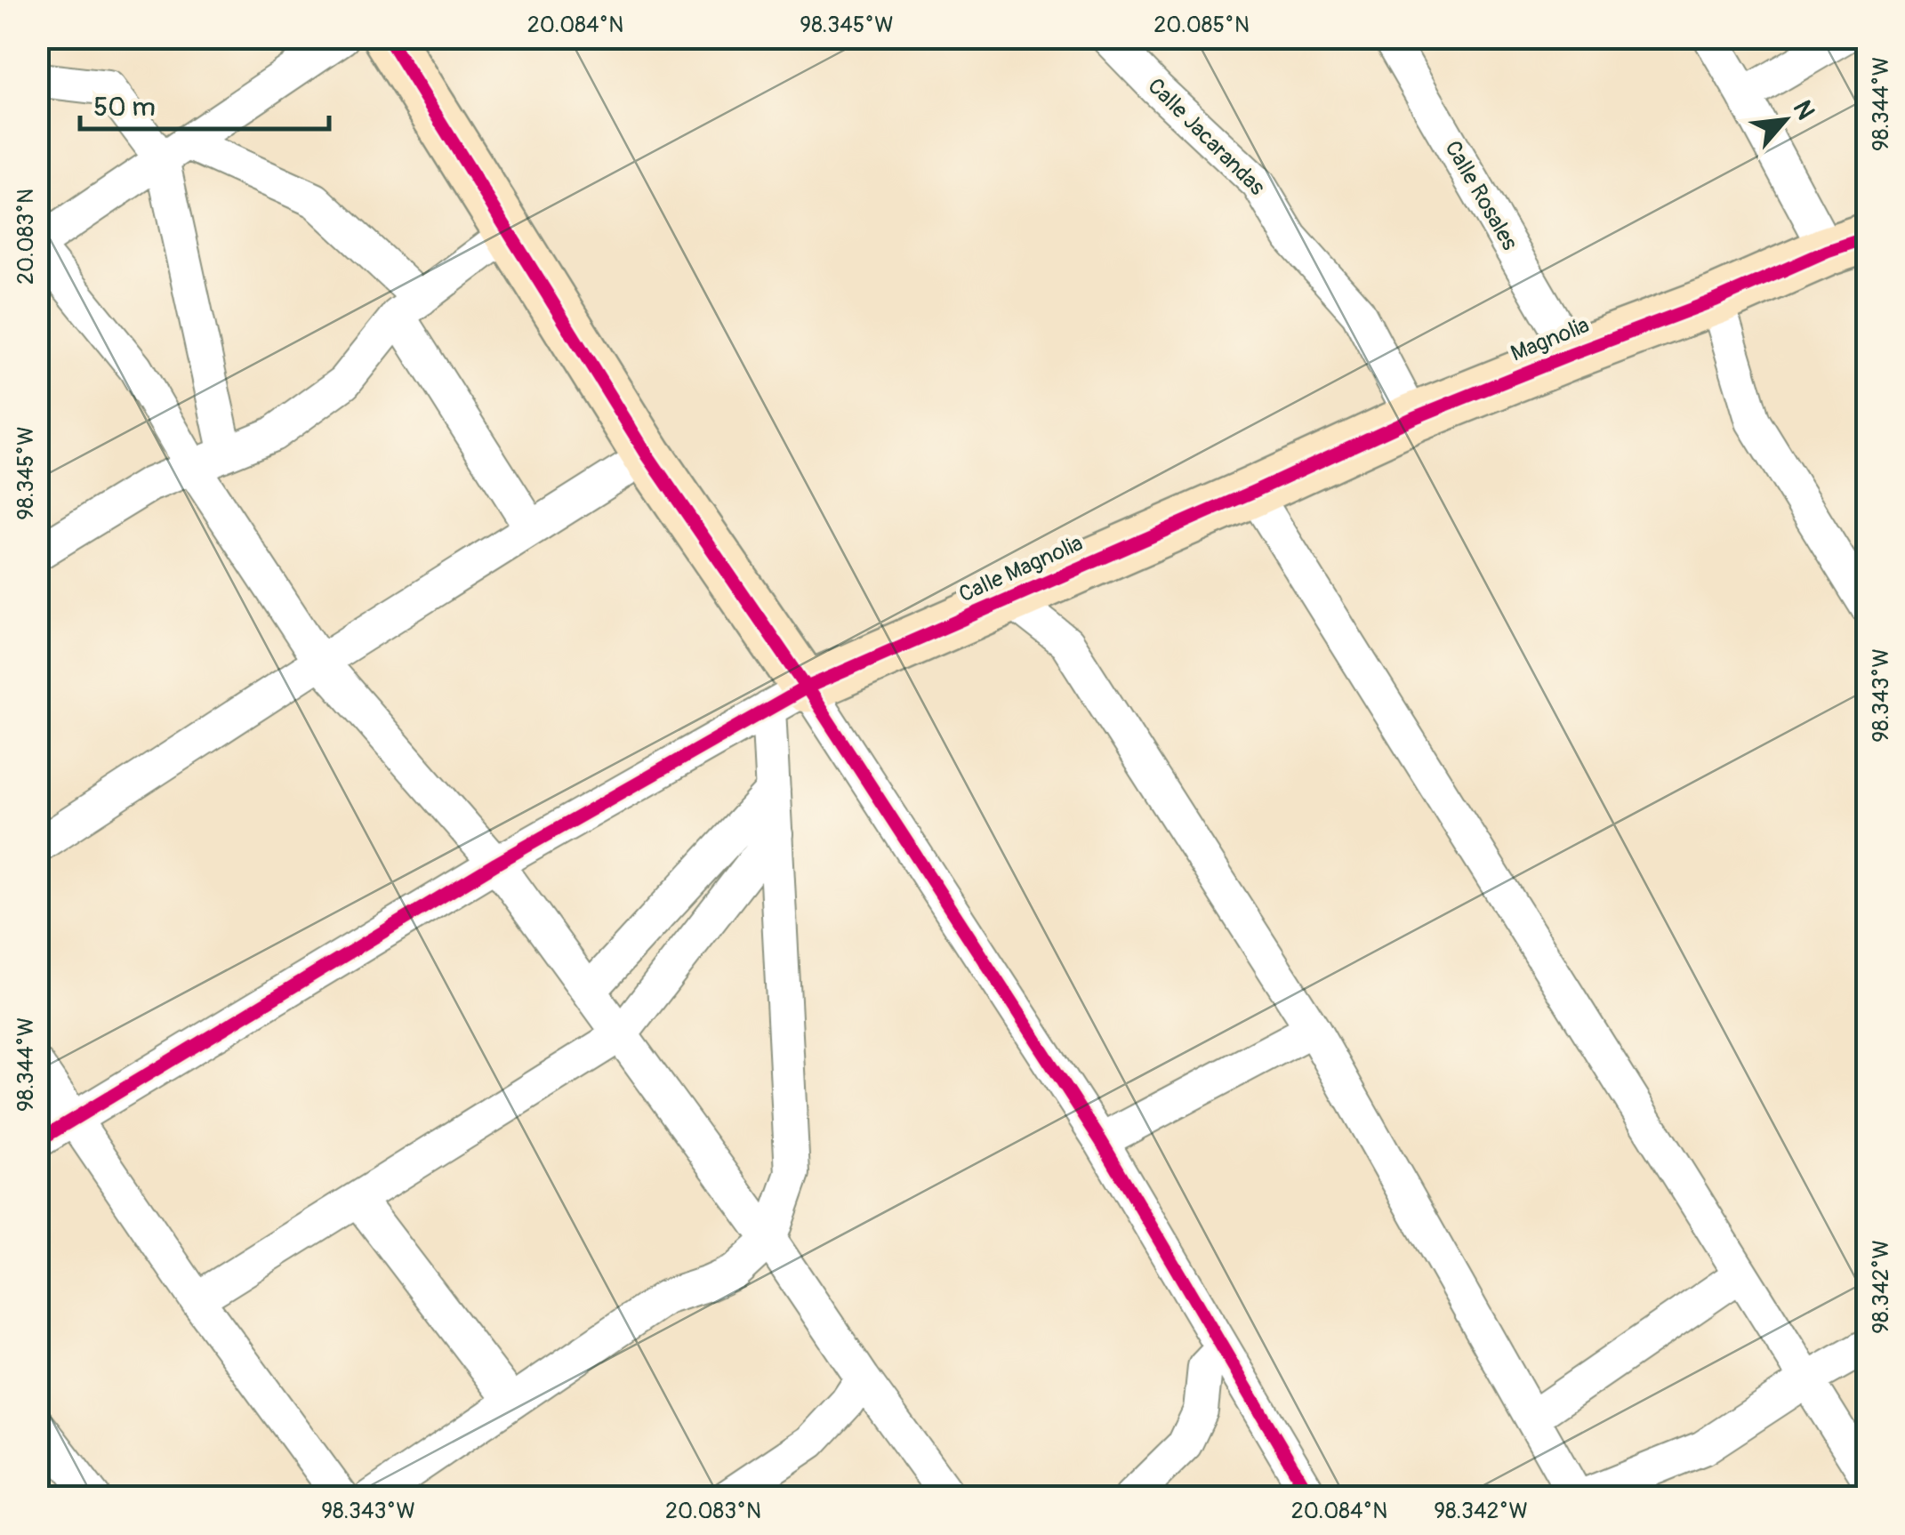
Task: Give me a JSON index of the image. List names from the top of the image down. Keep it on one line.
{"streets":{"street":["Calle Jacarandas","Calle Rosales","Magnolia","Calle Magnolia"]},"crossings":[["Calle Jacarandas","Magnolia"],["Calle Rosales","Magnolia"],["Magnolia","Calle Magnolia"]],"scale_bar":"50 m","north":"top right","coordinates":["20.084°N","98.345°W","20.085°N","98.344°W","20.083°N","98.343°W","98.342°W"]}
